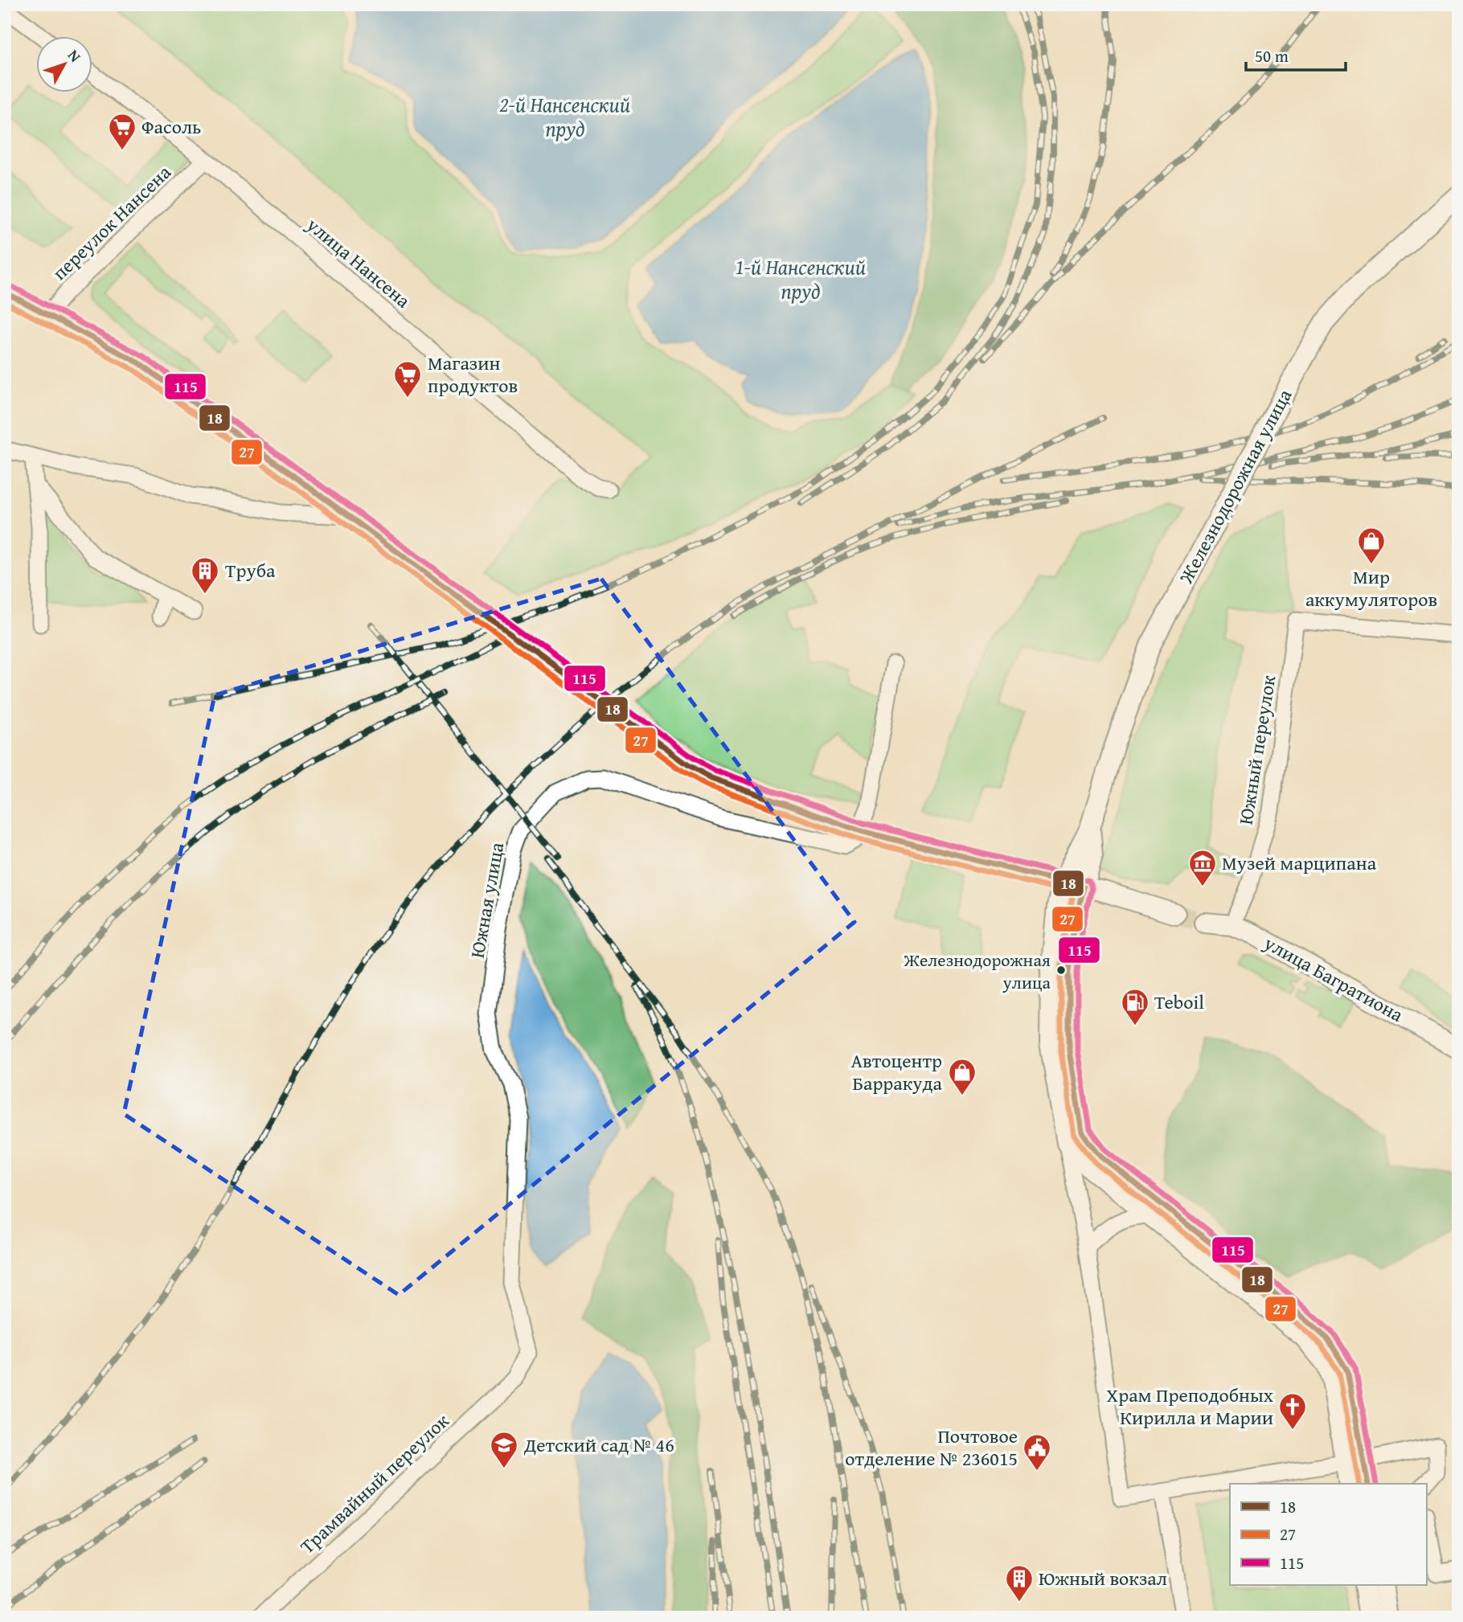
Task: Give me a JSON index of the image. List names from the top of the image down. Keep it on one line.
{"streets":{"main road":["Железнодорожная улица","улица Багратиона"],"street":["переулок Нансена","улица Нансена","Южный переулок","Южная улица","Трамвайный переулок"]},"crossings":[["переулок Нансена","улица Нансена"],["Южный переулок","улица Багратиона"],["Южная улица","Трамвайный переулок"]],"water":["2-й Нансенский пруд","1-й Нансенский пруд"],"places":{"supermarket":["Фасоль","Магазин продуктов"],"shop":["Мир аккумуляторов","Автоцентр Барракуда"],"building":["Труба","Южный вокзал"],"museum":["Музей марципана"],"other":["Железнодорожная улица"],"fuel station":["Teboil"],"church":["Храм Преподобных Кирилла и Марии"],"school or university":["Детский сад № 46"],"public building":["Почтовое отделение № 236015"]},"lines":["transit line 115","transit line 18","transit line 27"],"legend":["18","27","115"],"scale_bar":"50 m","north":"top right"}
